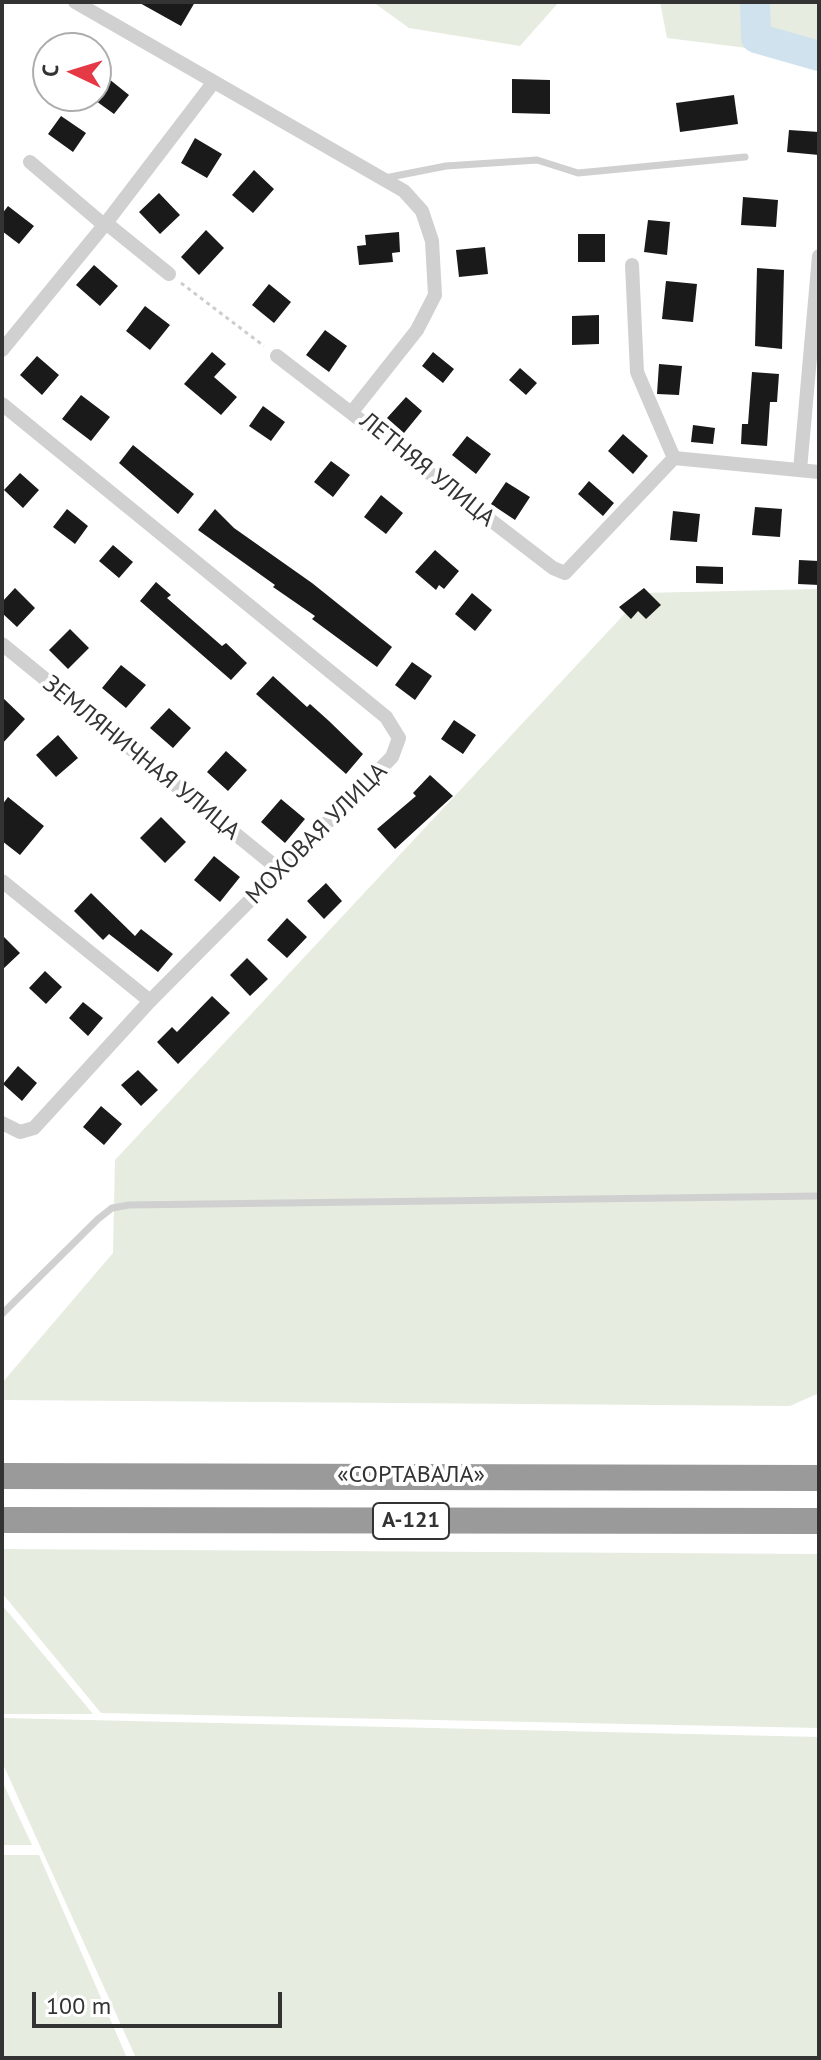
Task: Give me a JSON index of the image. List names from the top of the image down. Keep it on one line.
{"streets":{"highway":["«СОРТАВАЛА»","А-121"],"street":["ЛЕТНЯЯ УЛИЦА","ЗЕМЛЯНИЧНАЯ УЛИЦА","МОХОВАЯ УЛИЦА"]},"crossings":[["ЗЕМЛЯНИЧНАЯ УЛИЦА","МОХОВАЯ УЛИЦА"]],"scale_bar":"100 m","north":"left"}
